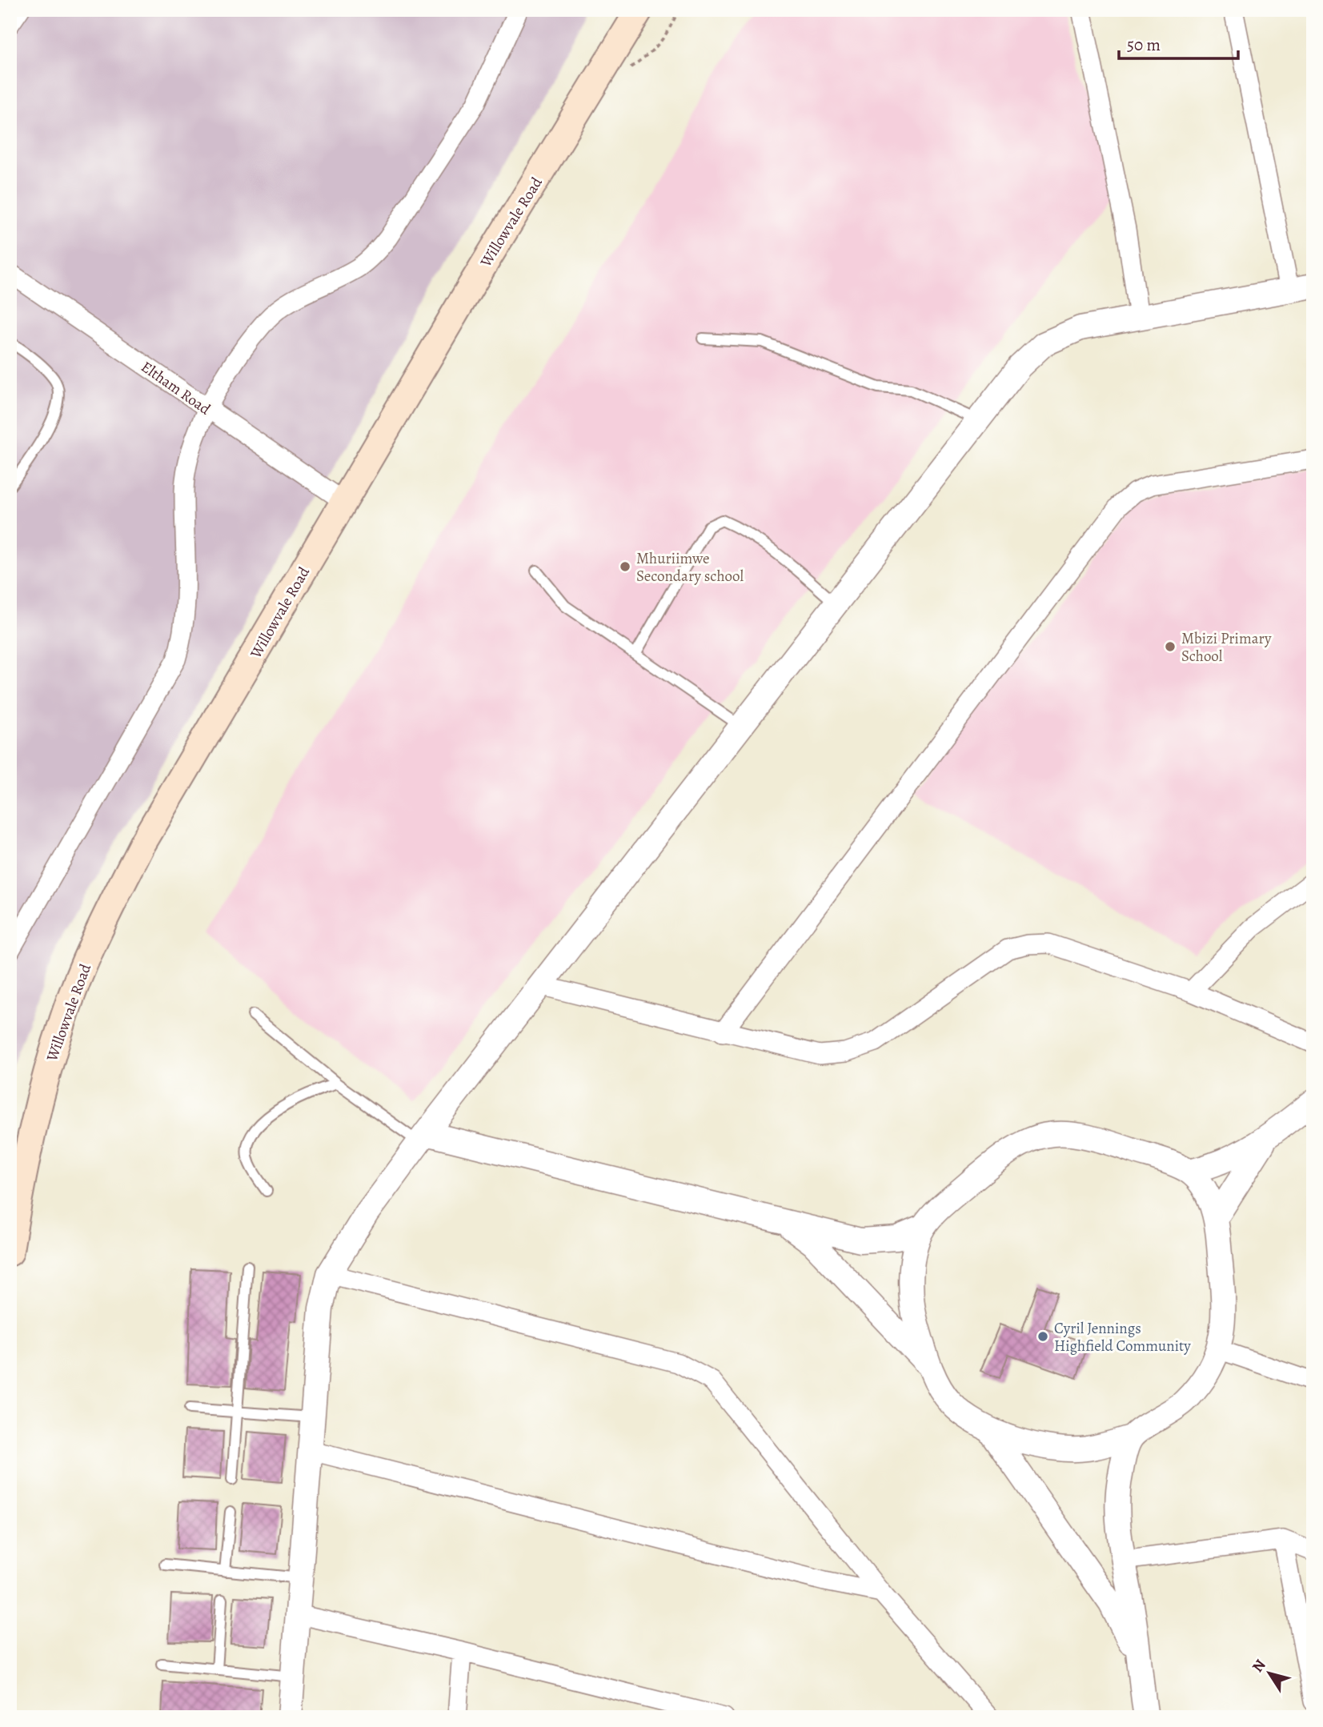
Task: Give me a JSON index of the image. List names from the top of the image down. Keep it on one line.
{"streets":{"main road":["Willowvale Road"],"street":["Eltham Road"]},"crossings":[["Willowvale Road","Eltham Road"]],"places":["Mhuriimwe Secondary school","Mbizi Primary School","Cyril Jennings Highfield Community"],"scale_bar":"50 m","north":"top left"}
